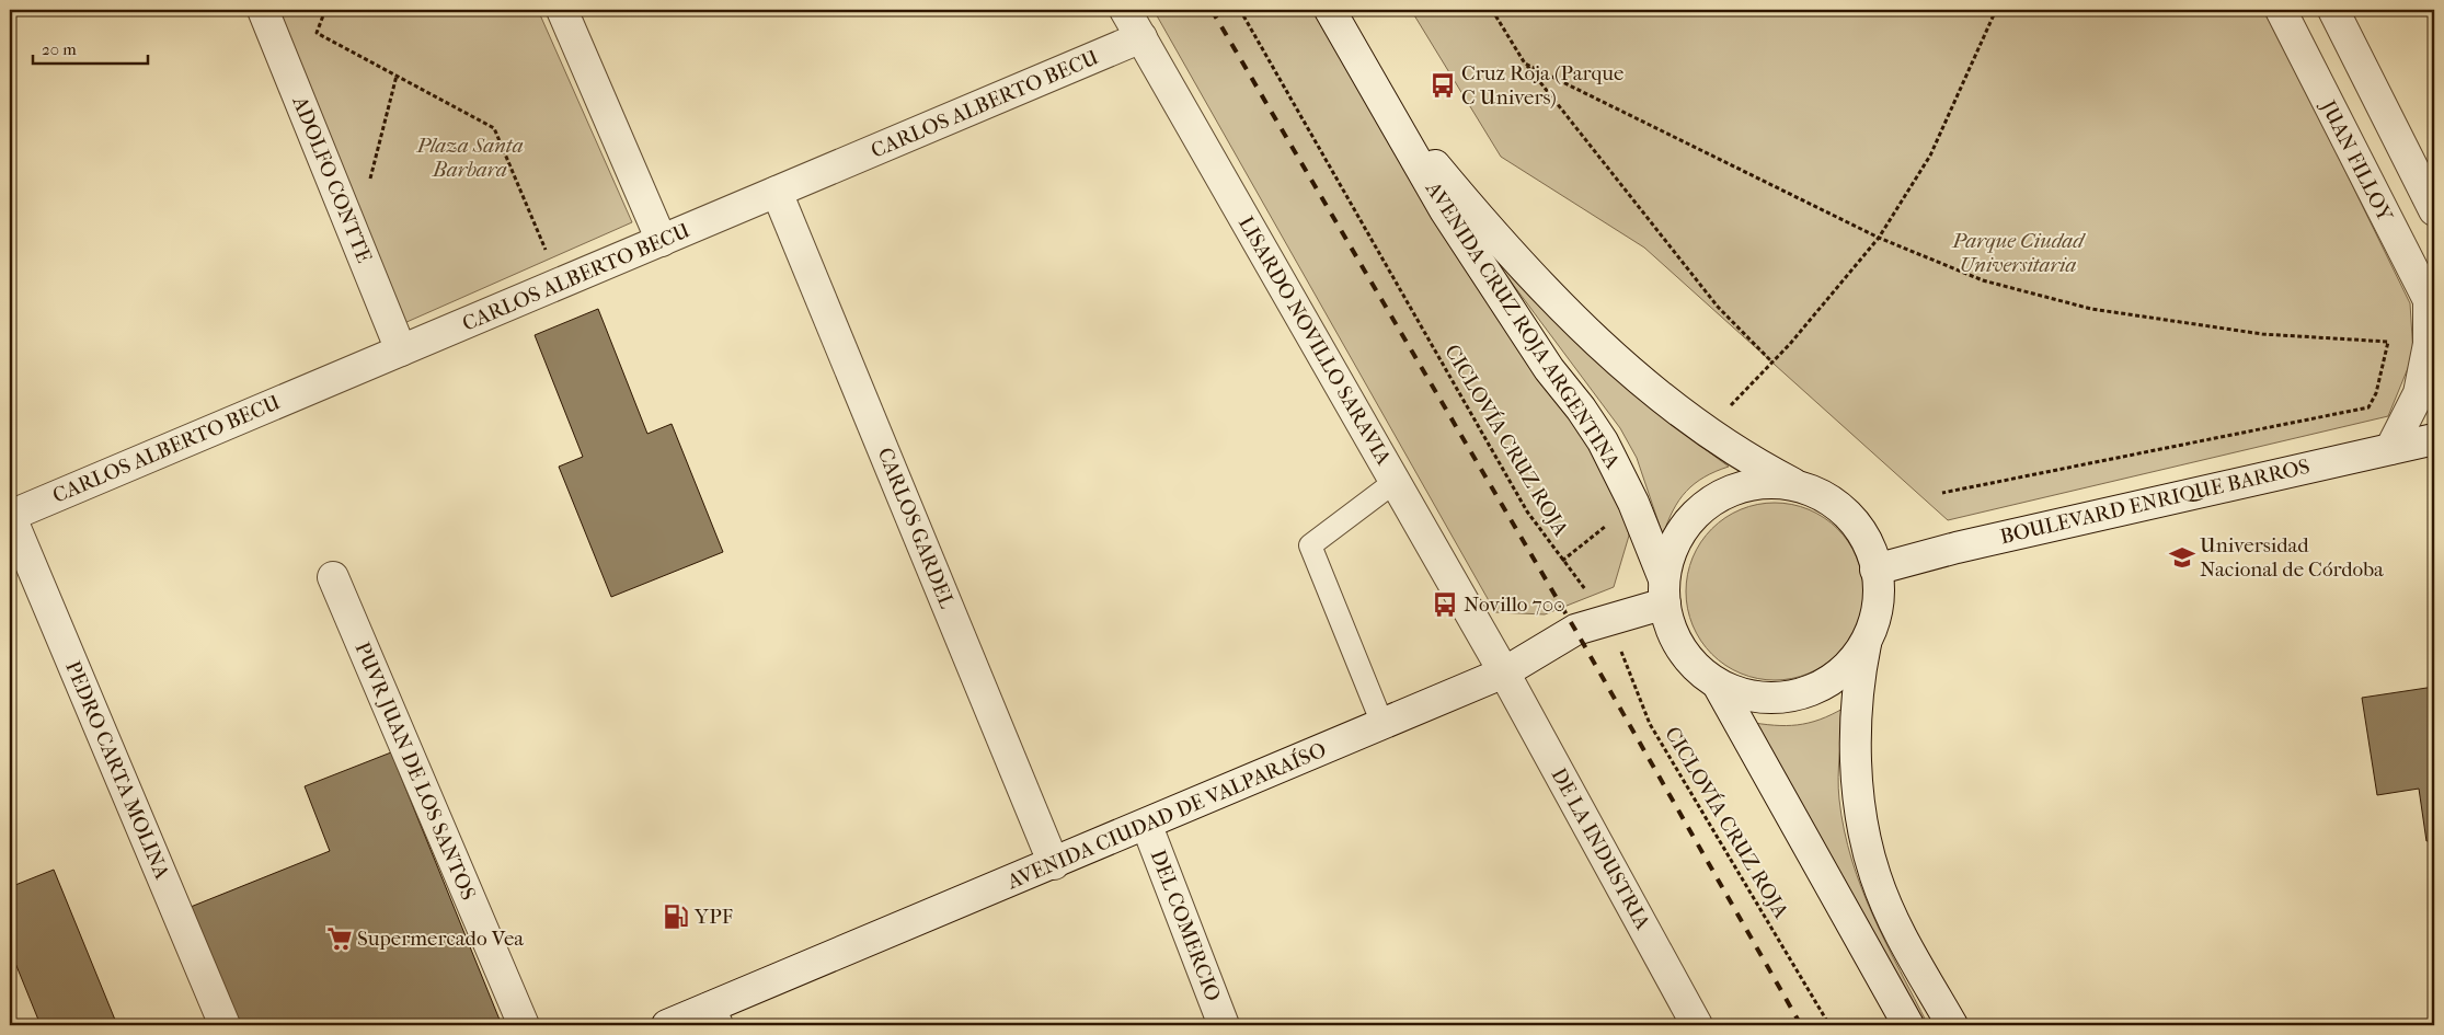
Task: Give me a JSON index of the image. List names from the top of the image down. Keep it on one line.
{"streets":{"street":["CARLOS ALBERTO BECU","JUAN FILLOY","ADOLFO CONTTE","AVENIDA CRUZ ROJA ARGENTINA","LISARDO NOVILLO SARAVIA","BOULEVARD ENRIQUE BARROS","CARLOS GARDEL","PEDRO CARTA MOLINA","PUVR JUAN DE LOS SANTOS","AVENIDA CIUDAD DE VALPARAÍSO","DE LA INDUSTRIA","DEL COMERCIO"],"path":["CICLOVÍA CRUZ ROJA"]},"crossings":[["CARLOS ALBERTO BECU","ADOLFO CONTTE"],["CARLOS ALBERTO BECU","LISARDO NOVILLO SARAVIA"],["CARLOS ALBERTO BECU","CARLOS GARDEL"],["CARLOS ALBERTO BECU","PEDRO CARTA MOLINA"],["AVENIDA CRUZ ROJA ARGENTINA","AVENIDA CIUDAD DE VALPARAÍSO"],["LISARDO NOVILLO SARAVIA","AVENIDA CIUDAD DE VALPARAÍSO"],["LISARDO NOVILLO SARAVIA","DE LA INDUSTRIA"],["CICLOVÍA CRUZ ROJA","AVENIDA CIUDAD DE VALPARAÍSO"],["CARLOS GARDEL","AVENIDA CIUDAD DE VALPARAÍSO"],["AVENIDA CIUDAD DE VALPARAÍSO","DE LA INDUSTRIA"],["AVENIDA CIUDAD DE VALPARAÍSO","DEL COMERCIO"]],"parks":["Plaza Santa Barbara","Parque Ciudad Universitaria"],"places":{"bus stop":["Cruz Roja (Parque C Univers)","Novillo 700"],"school or university":["Universidad Nacional de Córdoba"],"fuel station":["YPF"],"supermarket":["Supermercado Vea"]},"scale_bar":"20 m"}
